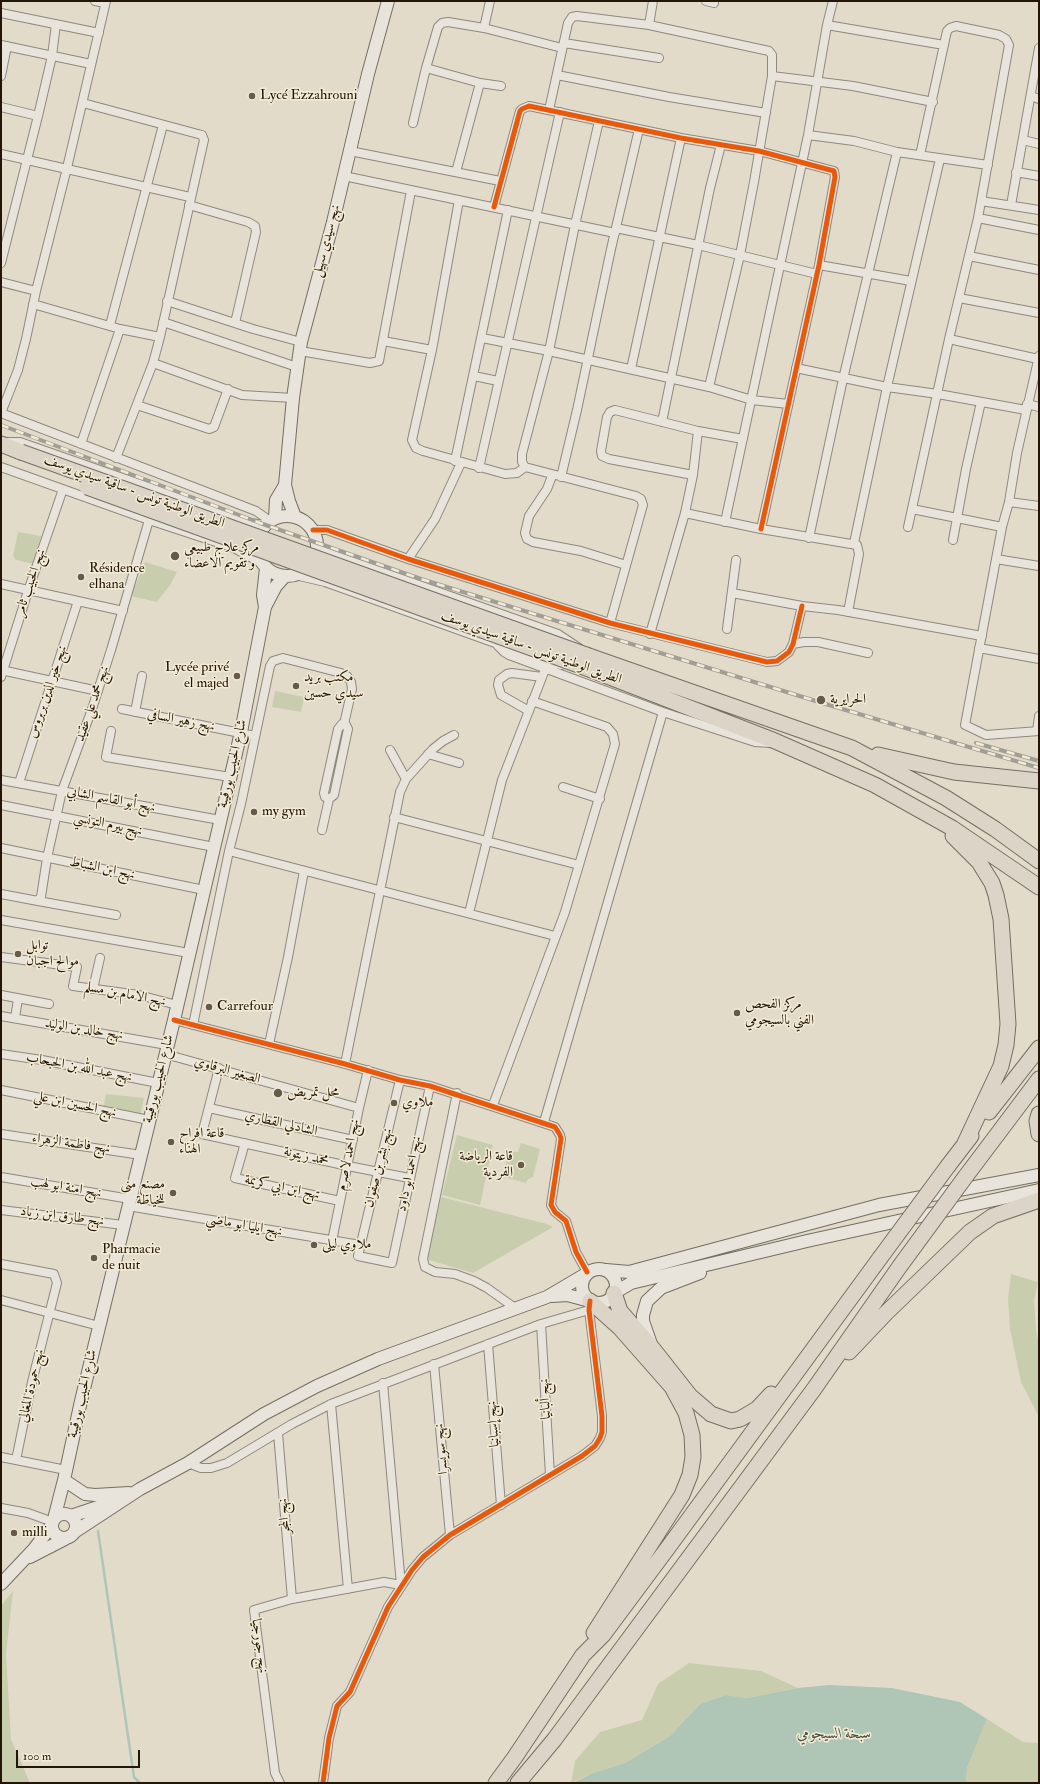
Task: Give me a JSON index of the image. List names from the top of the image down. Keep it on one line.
{"streets":{"highway":["الطريق الوطنية تونس - ساقية سيدي يوسف"],"main road":["نهج سيدي سهيل","شارع الحبيب بورقيبة"],"street":["نهج الحبيب ثامر","نهج خير الدين بربروس","نهج محمد علي عقيد","نهج زهير السافي","نهج أبو القاسم الشابي","نهج بيرم التونسي","نهج ابن الشباط","نهج الامام بن مسلم","نهج خالد بن الوليد","نهج عبد الله بن الحبحاب","الصغير البرقاوي","نهج الحسين ابن علي","الشادلي القطاري","نهج فاطمة الزهراء","نهج احمد لاصرم","محمد زيتونة","نهج بشر بن صفوان","نهج احمد ابو داود","نهج امنة ابو لهب","تهج ابن ابي كريمة","نهج طارق ابن زياد","نهج ايليا ابو ماضي","نهج حمودة المغالي","نهج ألبانيا","نهج إسبانيا","نهج سويسرا","نهج المجر","نهج جورجيا"]},"crossings":[["نهج سيدي سهيل","شارع الحبيب بورقيبة"],["نهج خير الدين بربروس","نهج أبو القاسم الشابي"],["نهج محمد علي عقيد","نهج أبو القاسم الشابي"],["نهج محمد علي عقيد","نهج بيرم التونسي"],["نهج محمد علي عقيد","نهج ابن الشباط"],["نهج زهير السافي","شارع الحبيب بورقيبة"],["شارع الحبيب بورقيبة","نهج أبو القاسم الشابي"],["شارع الحبيب بورقيبة","نهج بيرم التونسي"],["شارع الحبيب بورقيبة","نهج ابن الشباط"],["شارع الحبيب بورقيبة","نهج الامام بن مسلم"],["شارع الحبيب بورقيبة","نهج خالد بن الوليد"],["شارع الحبيب بورقيبة","نهج عبد الله بن الحبحاب"],["شارع الحبيب بورقيبة","الصغير البرقاوي"],["شارع الحبيب بورقيبة","نهج الحسين ابن علي"],["شارع الحبيب بورقيبة","نهج فاطمة الزهراء"],["شارع الحبيب بورقيبة","نهج امنة ابو لهب"],["شارع الحبيب بورقيبة","نهج طارق ابن زياد"],["شارع الحبيب بورقيبة","نهج ايليا ابو ماضي"],["نهج خالد بن الوليد","الصغير البرقاوي"],["الصغير البرقاوي","نهج احمد لاصرم"],["الشادلي القطاري","نهج احمد لاصرم"],["الشادلي القطاري","محمد زيتونة"],["نهج احمد لاصرم","محمد زيتونة"],["نهج احمد لاصرم","تهج ابن ابي كريمة"],["نهج احمد لاصرم","نهج ايليا ابو ماضي"],["محمد زيتونة","نهج بشر بن صفوان"],["محمد زيتونة","نهج احمد ابو داود"],["محمد زيتونة","تهج ابن ابي كريمة"],["نهج بشر بن صفوان","نهج احمد ابو داود"],["نهج بشر بن صفوان","نهج ايليا ابو ماضي"],["نهج امنة ابو لهب","نهج ايليا ابو ماضي"],["نهج المجر","نهج جورجيا"]],"water":["سبخة السيجومي"],"places":["Lycé Ezzahrouni","مركز علاج طبيعي و تقويم الاعضاء","Résidence elhana","Lycée privé el majed","مكتب بريد سيدي حسين","الحرايرية","my gym","توابل موالح اجبان","Carrefour","مركز الفحص الفني بالسيجومي","محل تمريض","ملاوي","قاعة افراح الهناء","قاعة الرياضة الفردية","مصنع منى للخياطة","ملاوي ليلى","Pharmacie de nuit","milli"],"scale_bar":"100 m"}
